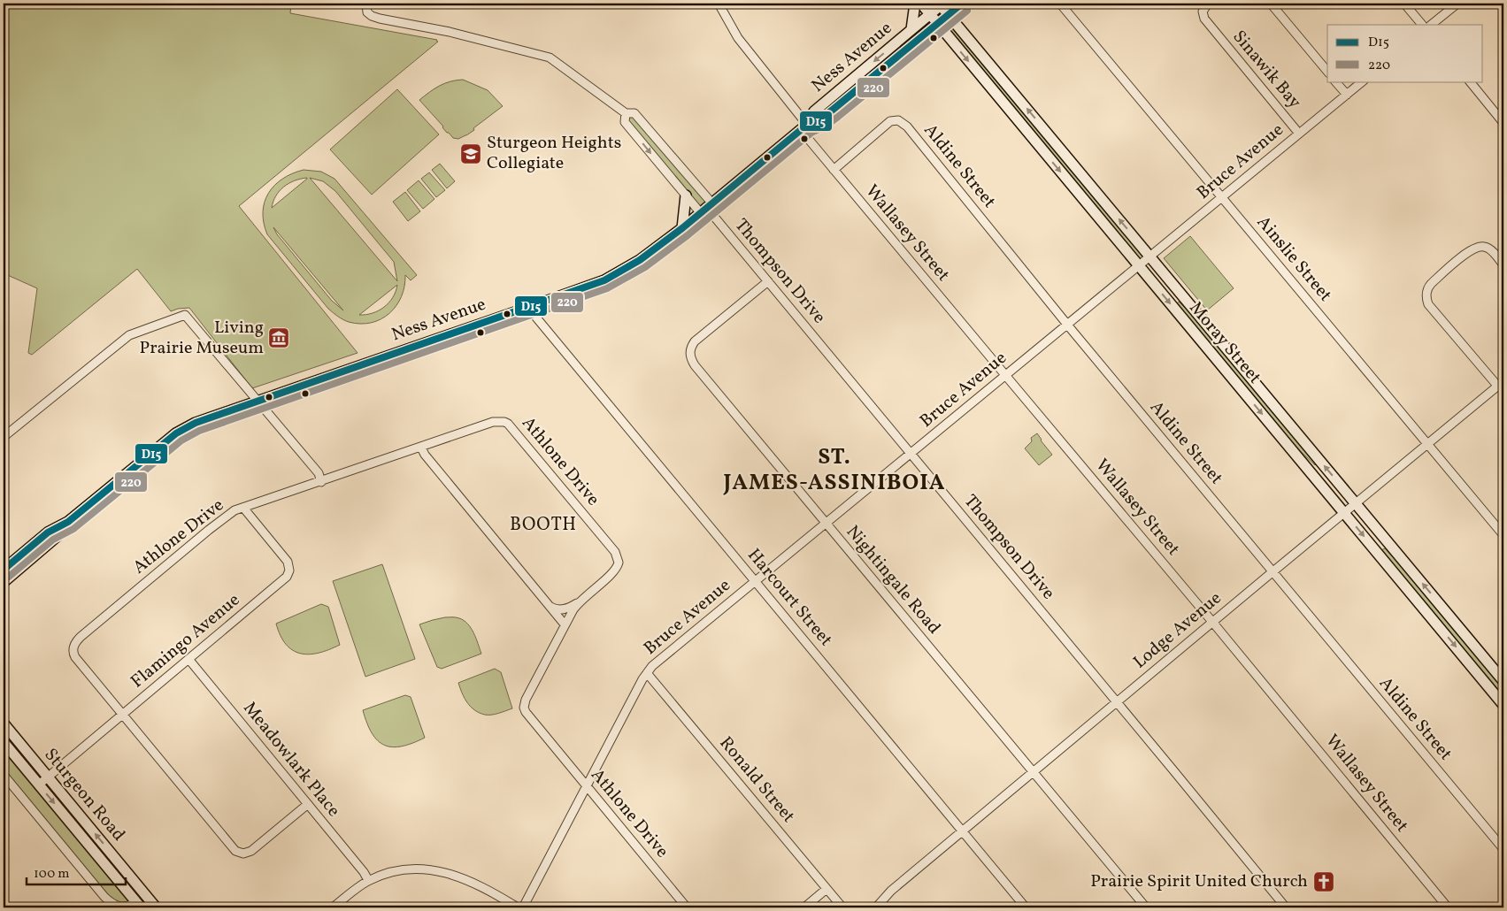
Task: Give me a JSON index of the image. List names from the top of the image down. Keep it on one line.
{"streets":{"main road":["Ness Avenue","Moray Street","Sturgeon Road"],"street":["Sinawik Bay","Bruce Avenue","Aldine Street","Wallasey Street","Ainslie Street","Thompson Drive","Athlone Drive","Nightingale Road","Harcourt Street","Lodge Avenue","Flamingo Avenue","Meadowlark Place","Ronald Street"]},"crossings":[["Ness Avenue","Wallasey Street"],["Ness Avenue","Thompson Drive"],["Ness Avenue","Moray Street"],["Ness Avenue","Harcourt Street"],["Sinawik Bay","Bruce Avenue"],["Bruce Avenue","Aldine Street"],["Bruce Avenue","Wallasey Street"],["Bruce Avenue","Ainslie Street"],["Bruce Avenue","Thompson Drive"],["Bruce Avenue","Moray Street"],["Bruce Avenue","Athlone Drive"],["Bruce Avenue","Nightingale Road"],["Bruce Avenue","Harcourt Street"],["Bruce Avenue","Ronald Street"],["Aldine Street","Wallasey Street"],["Aldine Street","Lodge Avenue"],["Wallasey Street","Lodge Avenue"],["Ainslie Street","Lodge Avenue"],["Thompson Drive","Nightingale Road"],["Thompson Drive","Lodge Avenue"],["Moray Street","Lodge Avenue"],["Athlone Drive","Flamingo Avenue"],["Athlone Drive","Meadowlark Place"],["Nightingale Road","Lodge Avenue"],["Harcourt Street","Lodge Avenue"],["Flamingo Avenue","Meadowlark Place"],["Flamingo Avenue","Sturgeon Road"]],"districts":["ST. JAMES-ASSINIBOIA","BOOTH"],"places":{"school or university":["Sturgeon Heights Collegiate"],"museum":["Living Prairie Museum"],"church":["Prairie Spirit United Church"]},"lines":["transit line D15","transit line 220"],"legend":["D15","220"],"scale_bar":"100 m"}
